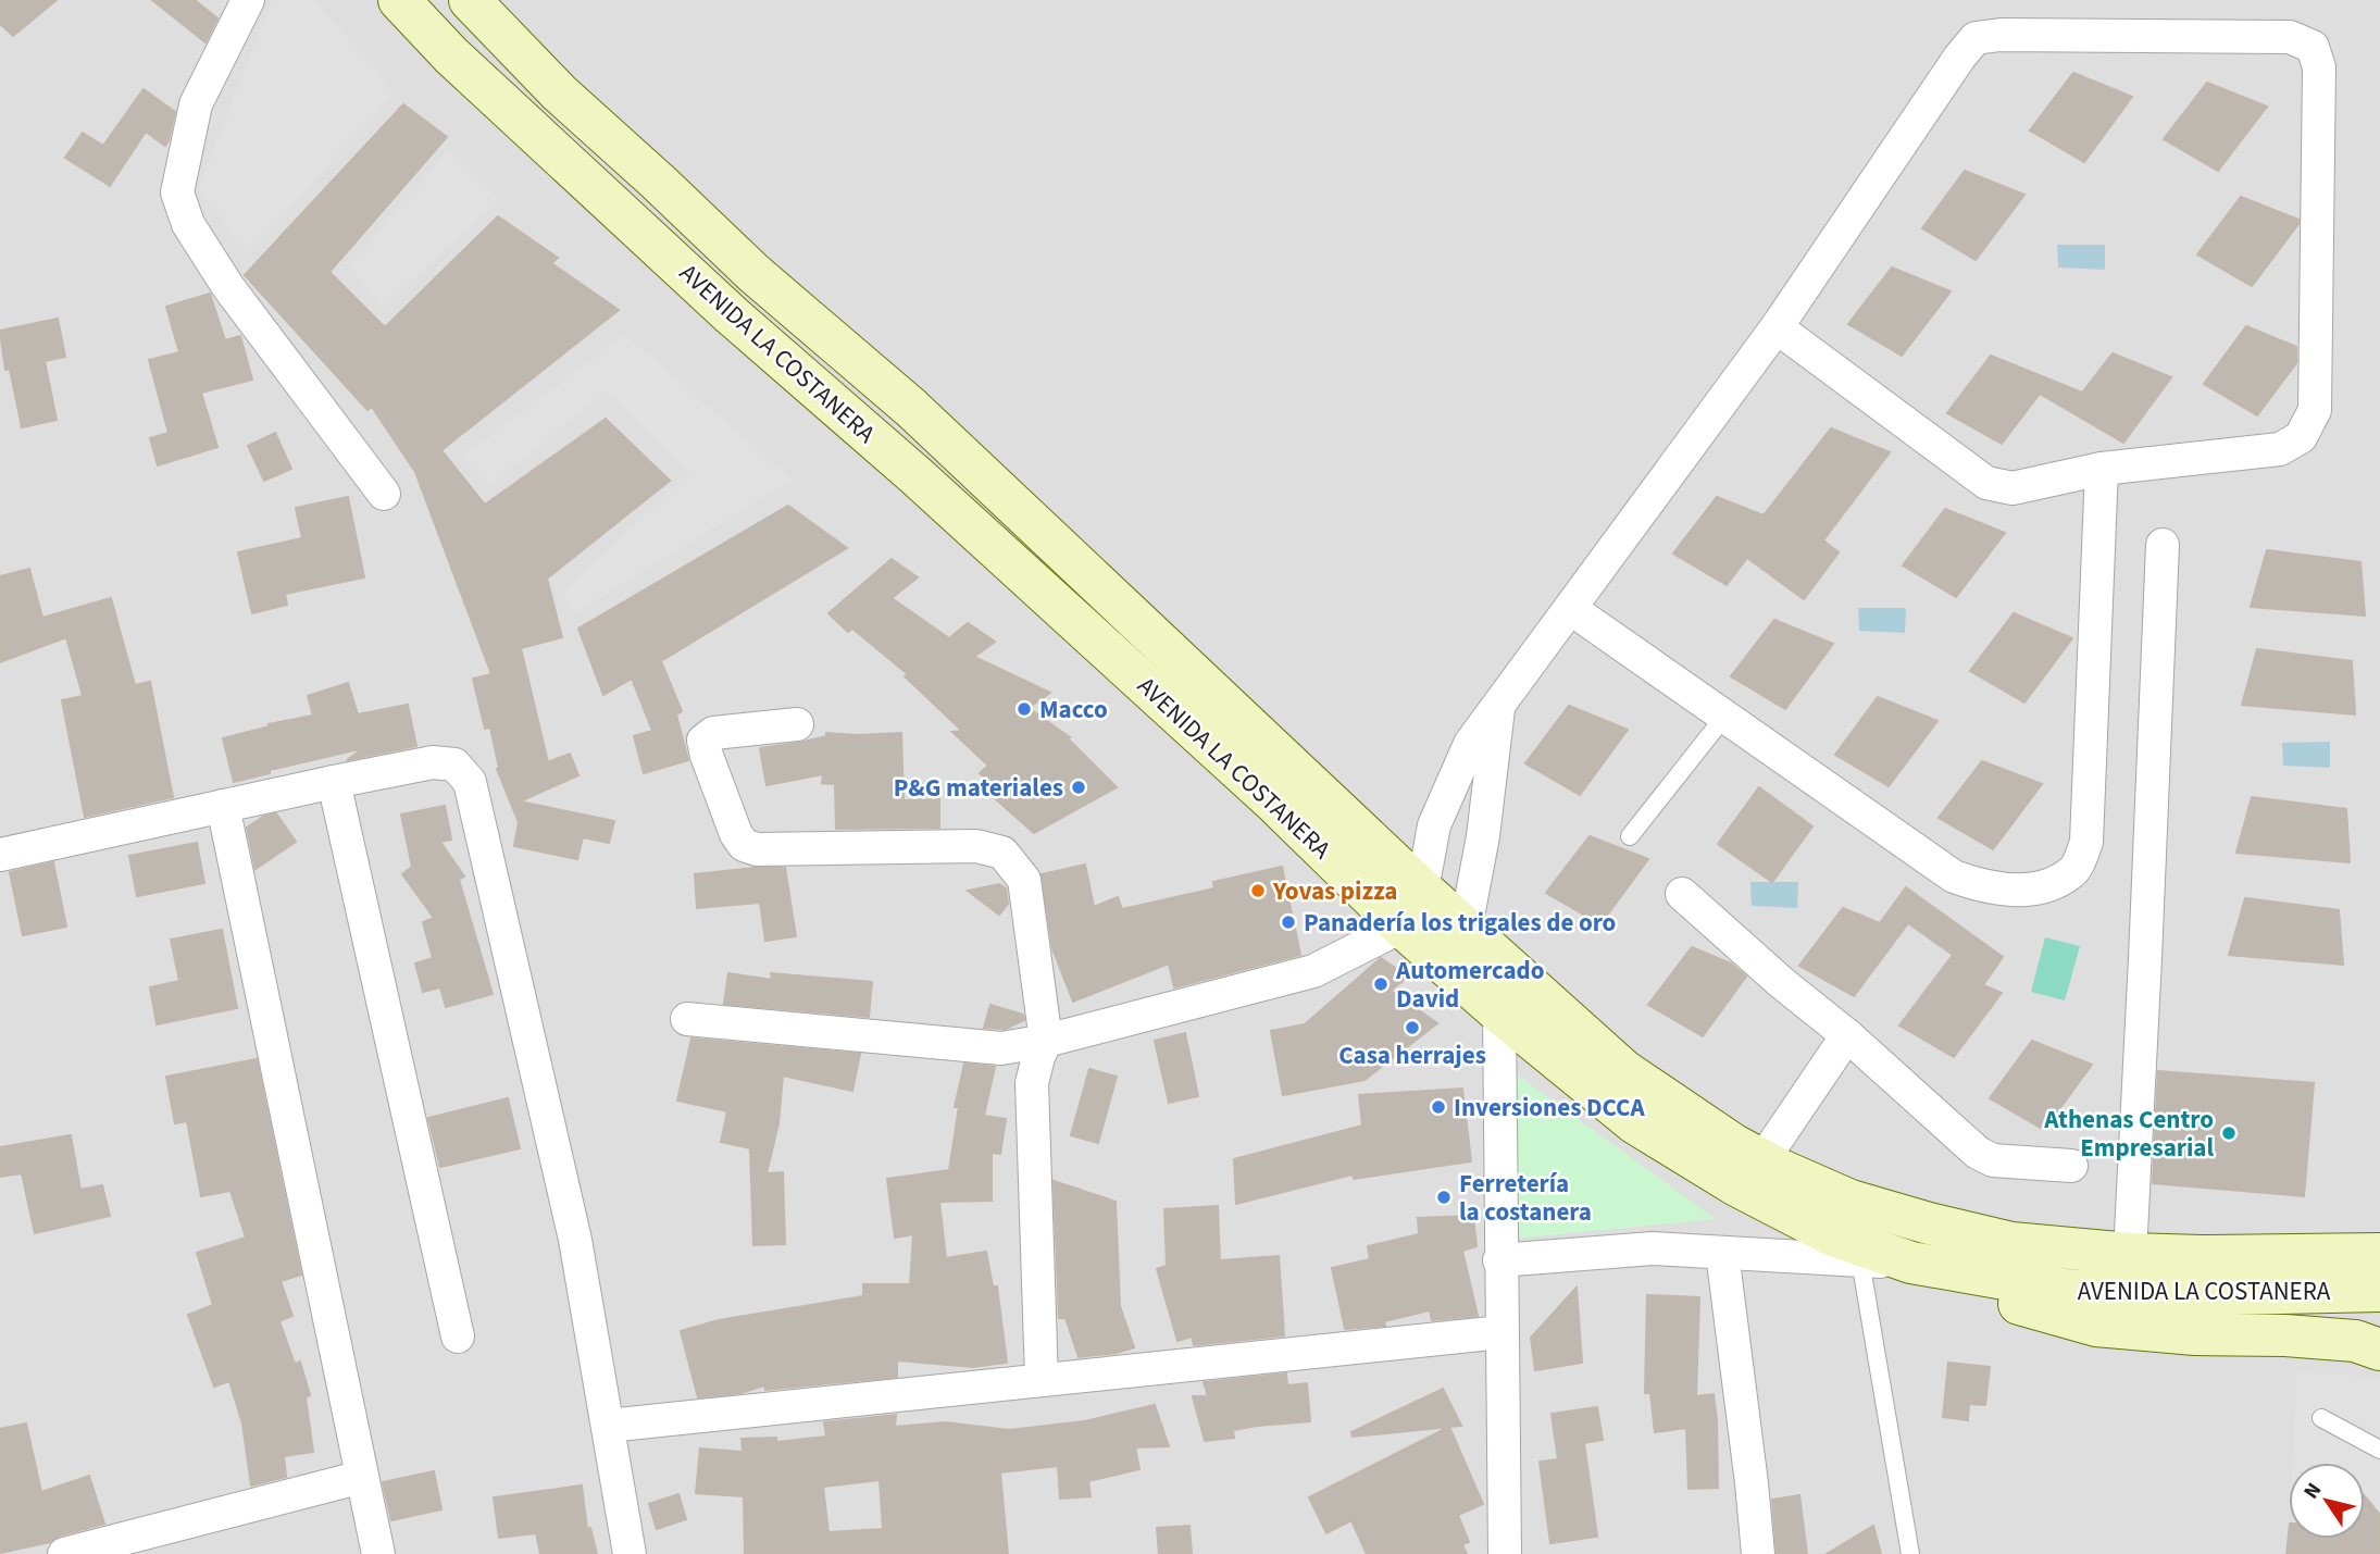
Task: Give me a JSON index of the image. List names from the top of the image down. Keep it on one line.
{"streets":{"street":["AVENIDA LA COSTANERA"]},"places":["Macco","P&G materiales","Yovas pizza","Panadería los trigales de oro","Automercado David","Casa herrajes","Inversiones DCCA","Athenas Centro Empresarial","Ferretería la costanera"],"north":"top left"}
